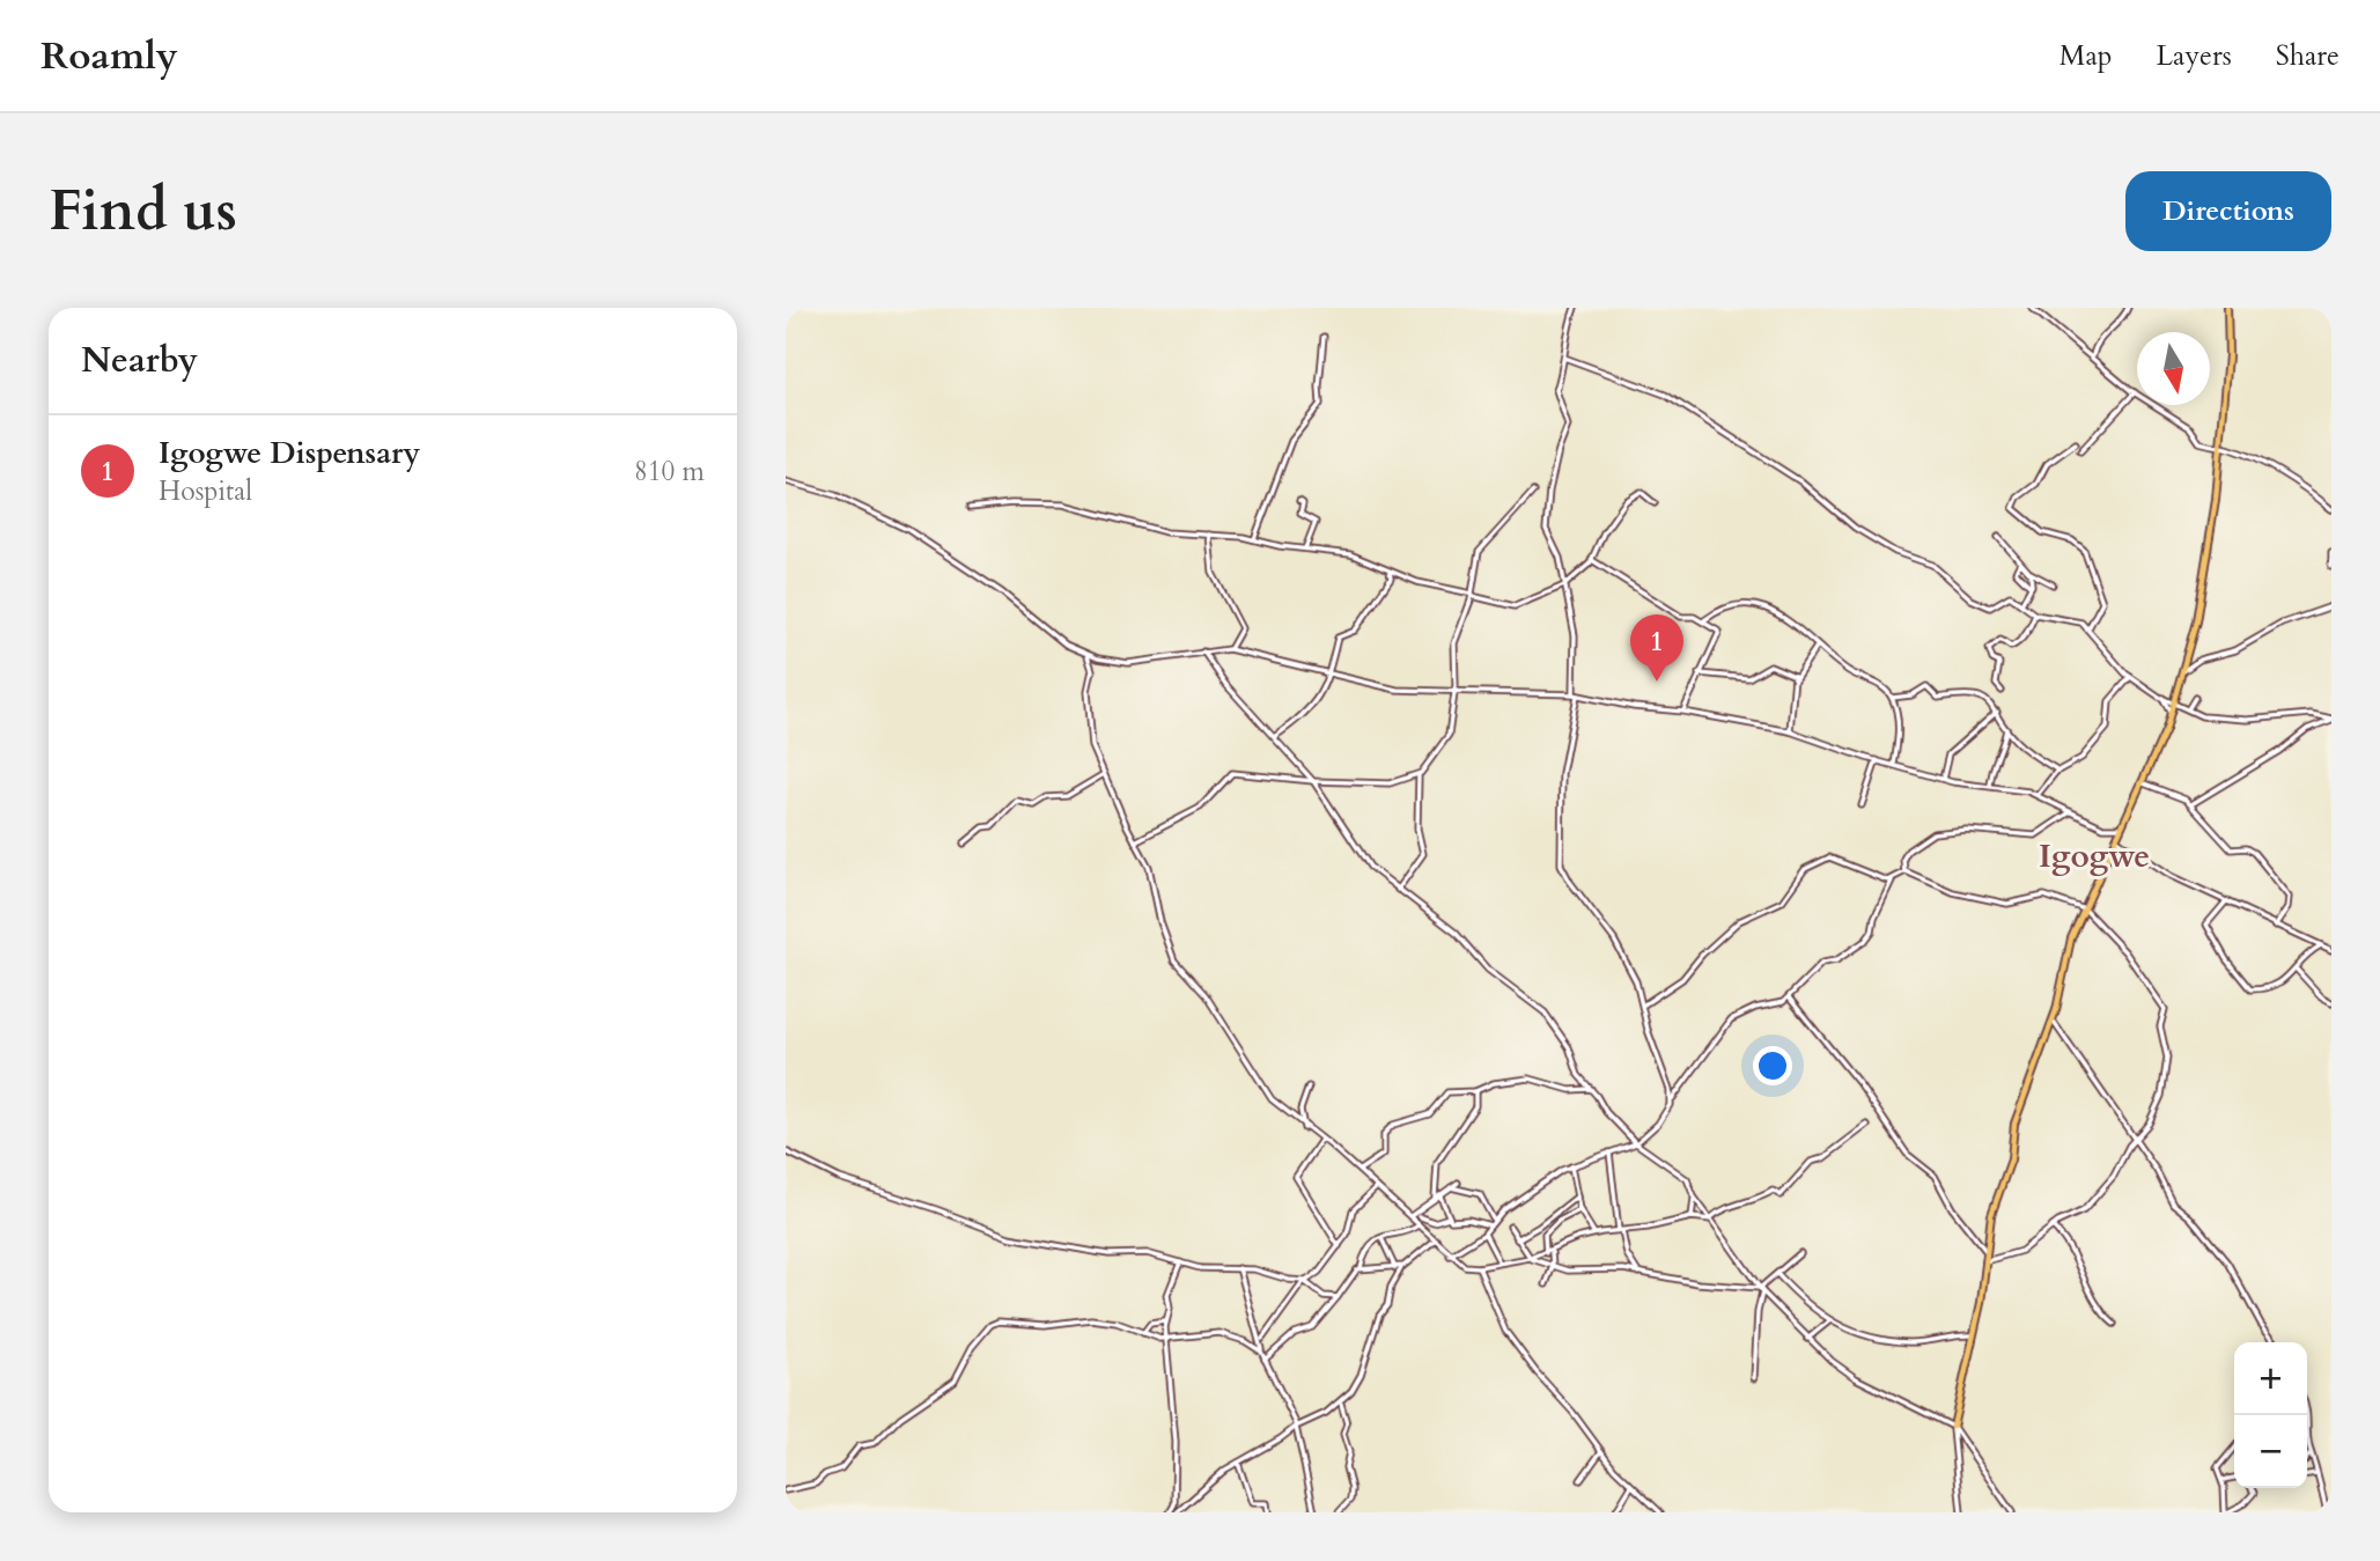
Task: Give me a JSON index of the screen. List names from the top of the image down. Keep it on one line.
{"districts":["Igogwe"],"north":"bottom","page":{"header":"Roamly","nav":["Map","Layers","Share"],"buttons":"Directions","title":"Find us","heading":"Nearby","list":[{"mark":"1","name":"Igogwe Dispensary","note":"Hospital","value":"810 m"}],"pins":"1","map_buttons":["+","−"]}}
